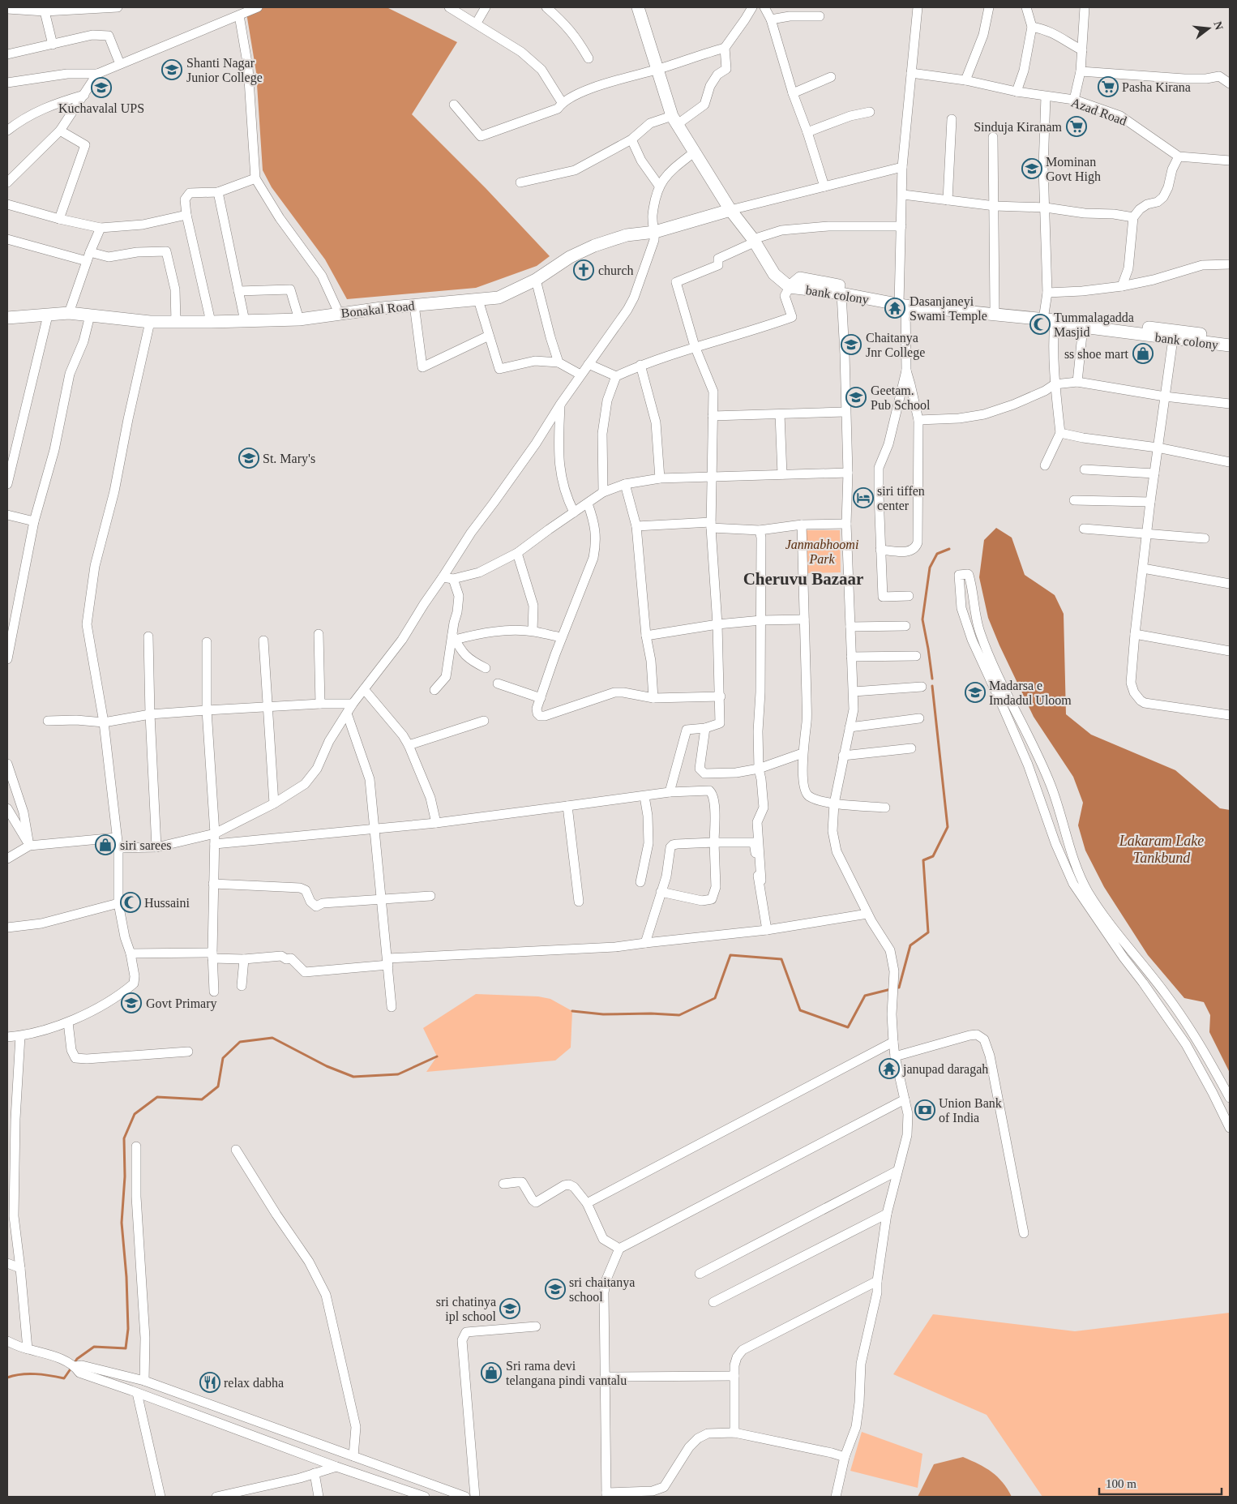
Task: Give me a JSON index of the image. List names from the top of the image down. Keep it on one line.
{"streets":{"main road":["bank colony","Bonakal Road"],"street":["Azad Road"]},"crossings":[["bank colony","Bonakal Road"]],"districts":["Cheruvu Bazaar"],"water":["Lakaram Lake Tankbund"],"parks":["Janmabhoomi Park"],"places":{"school or university":["Shanti Nagar Junior College","Kuchavalal UPS","Mominan Govt High","Chaitanya Jnr College","Geetam. Pub School","St. Mary's","Madarsa e Imdadul Uloom","Govt Primary","sri chaitanya school","sri chatinya ipl school"],"supermarket":["Pasha Kirana","Sinduja Kiranam"],"church":["church"],"temple":["Dasanjaneyi Swami Temple","janupad daragah"],"mosque":["Tummalagadda Masjid","Hussaini"],"shop":["ss shoe mart","siri sarees","Sri rama devi telangana pindi vantalu"],"hotel":["siri tiffen center"],"bank":["Union Bank of India"],"restaurant":["relax dabha"]},"scale_bar":"100 m","north":"right"}
